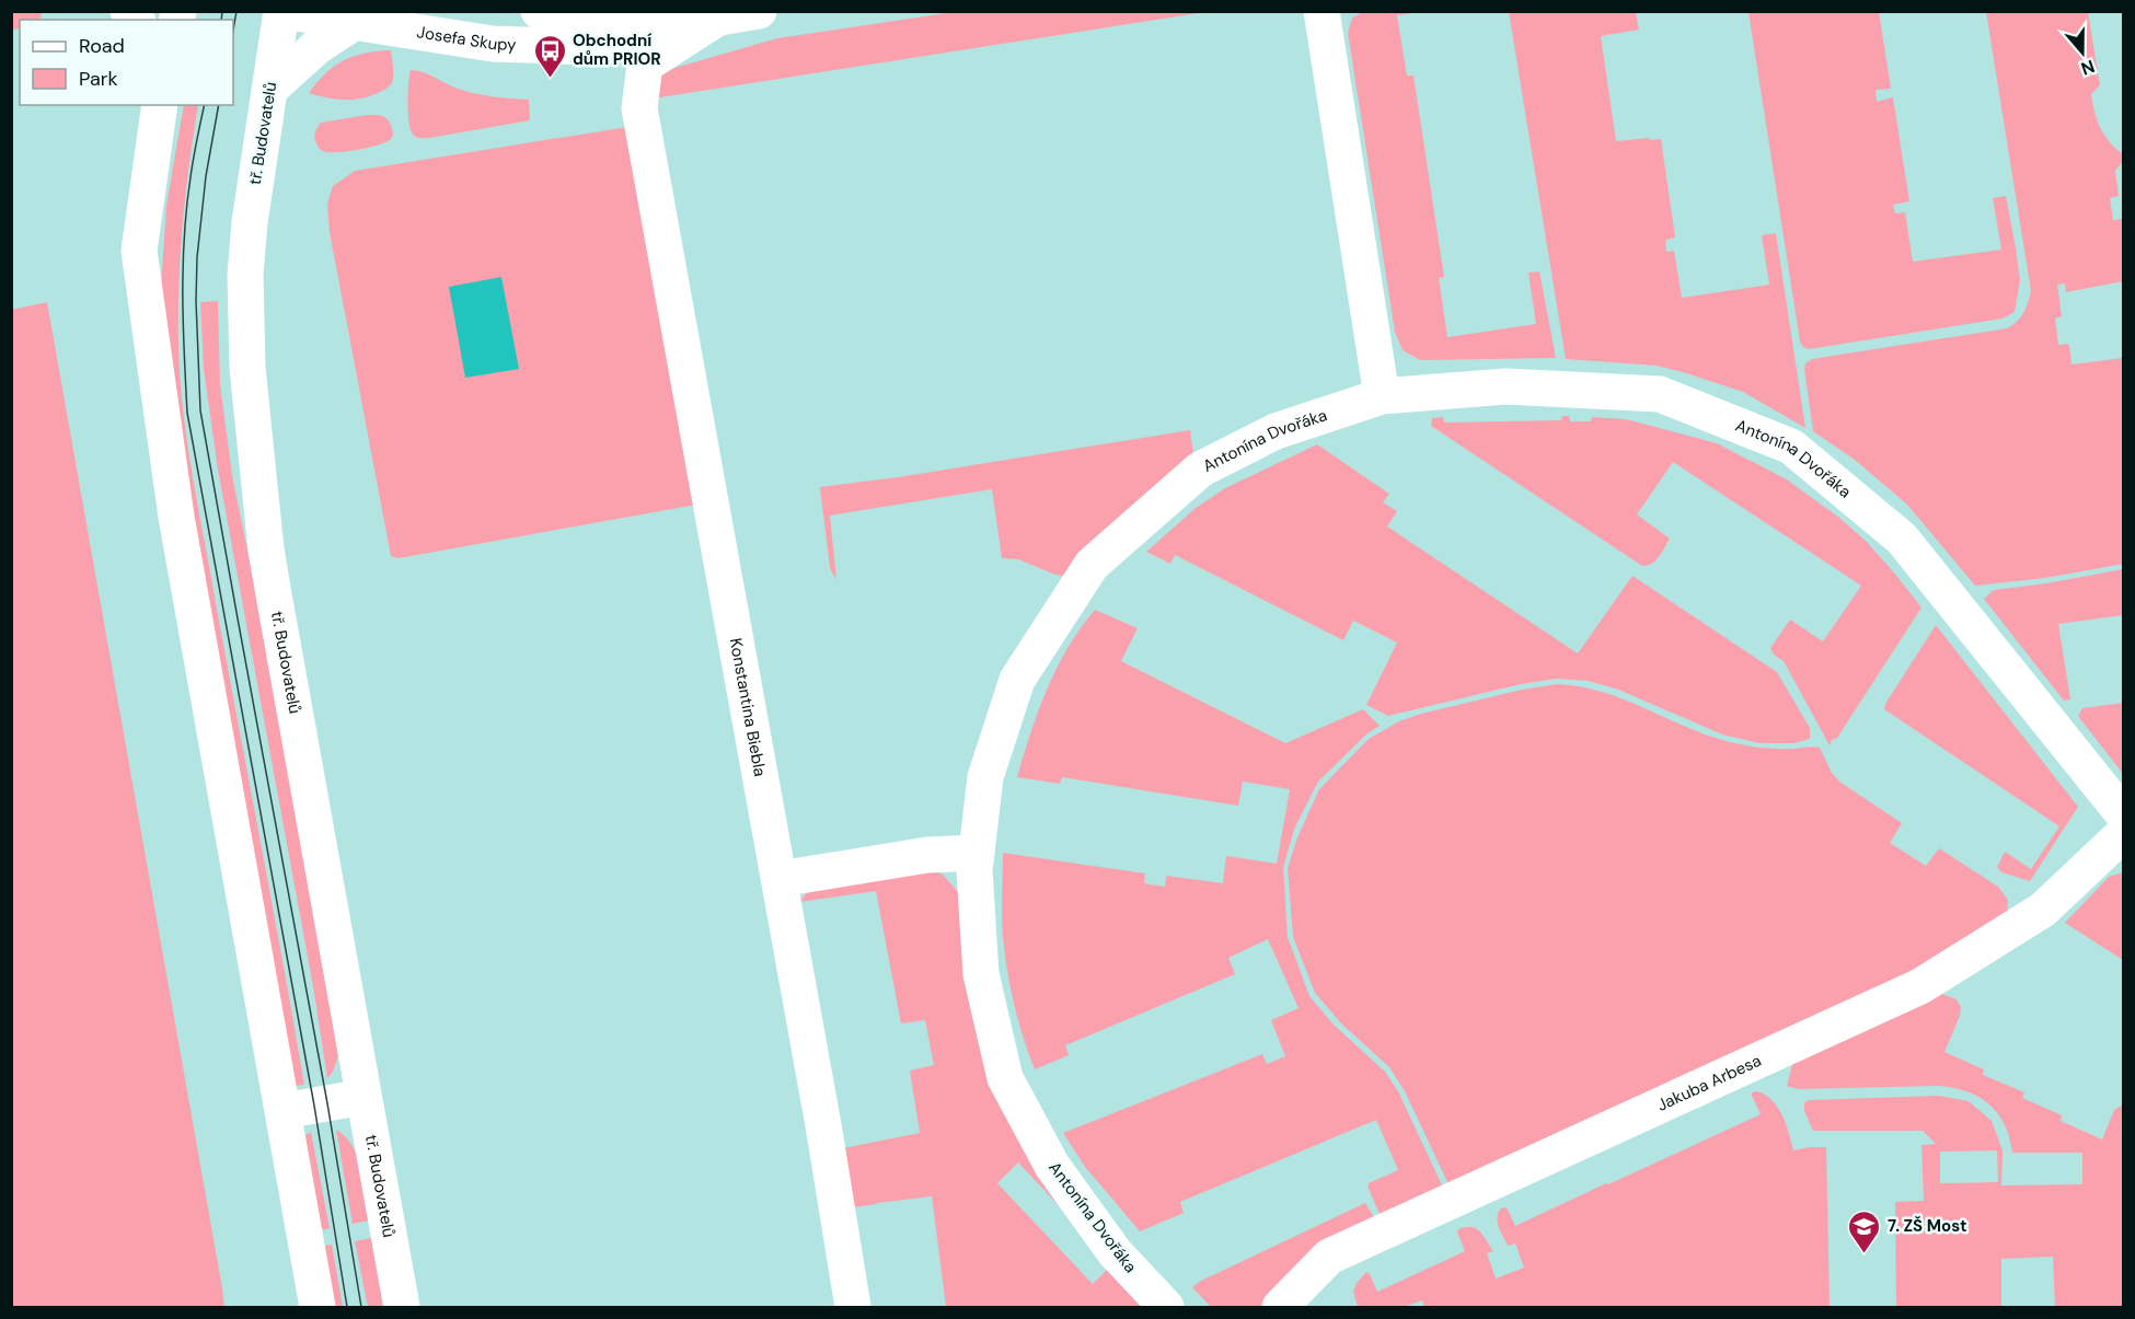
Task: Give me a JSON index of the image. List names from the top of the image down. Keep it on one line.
{"streets":{"street":["Josefa Skupy","tř. Budovatelů","Antonína Dvořáka","Konstantina Biebla","Jakuba Arbesa"]},"crossings":[["Josefa Skupy","tř. Budovatelů"],["Josefa Skupy","Konstantina Biebla"]],"places":{"bus stop":["Obchodní dům PRIOR"],"school or university":["7. ZŠ Most"]},"legend":["Road","Park"],"north":"bottom"}
